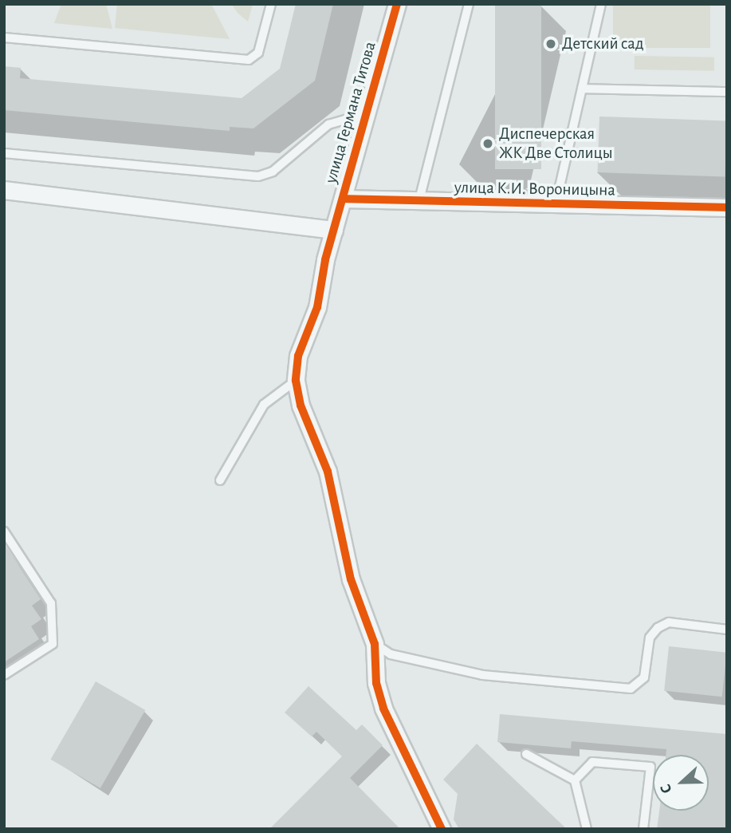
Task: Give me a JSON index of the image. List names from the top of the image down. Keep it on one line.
{"streets":{"street":["улица Германа Титова","улица К.И. Вороницына"]},"crossings":[["улица Германа Титова","улица К.И. Вороницына"]],"places":["Детский сад","Диспечерская ЖК Две Столицы"],"north":"left"}
